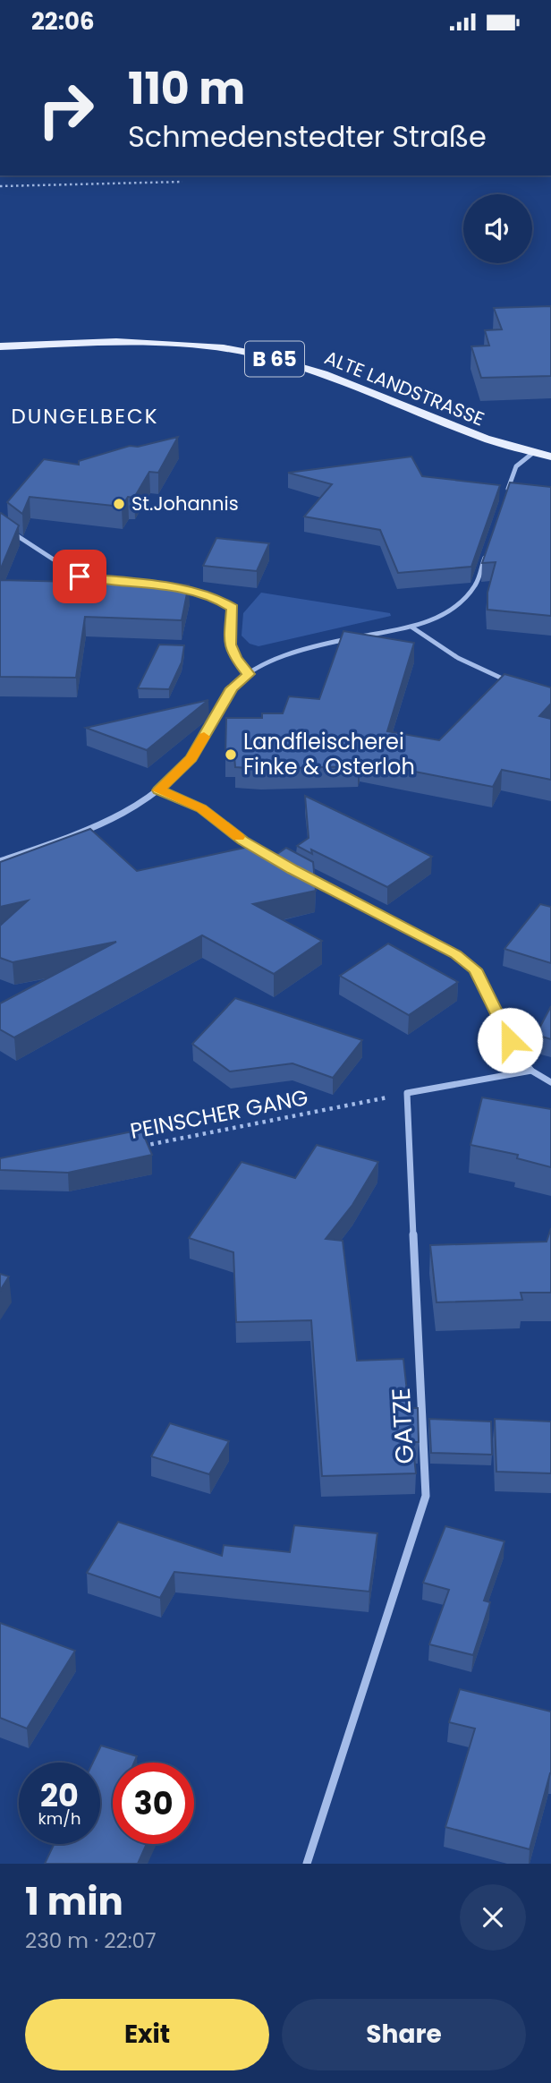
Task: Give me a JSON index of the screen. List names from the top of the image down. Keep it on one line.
{"streets":{"main road":["B 65","ALTE LANDSTRASSE"],"street":["GATZE"],"path":["PEINSCHER GANG"]},"crossings":[["B 65","ALTE LANDSTRASSE"],["PEINSCHER GANG","GATZE"]],"districts":["DUNGELBECK"],"places":["St.Johannis","Landfleischerei Finke & Osterloh"],"page":{"status":"22:06","turn":["110 m","Schmedenstedter Straße"],"speed":"20 km/h","limit":"30","heading":["1 min","230 m · 22:07"],"buttons":["Exit","Share"]}}
